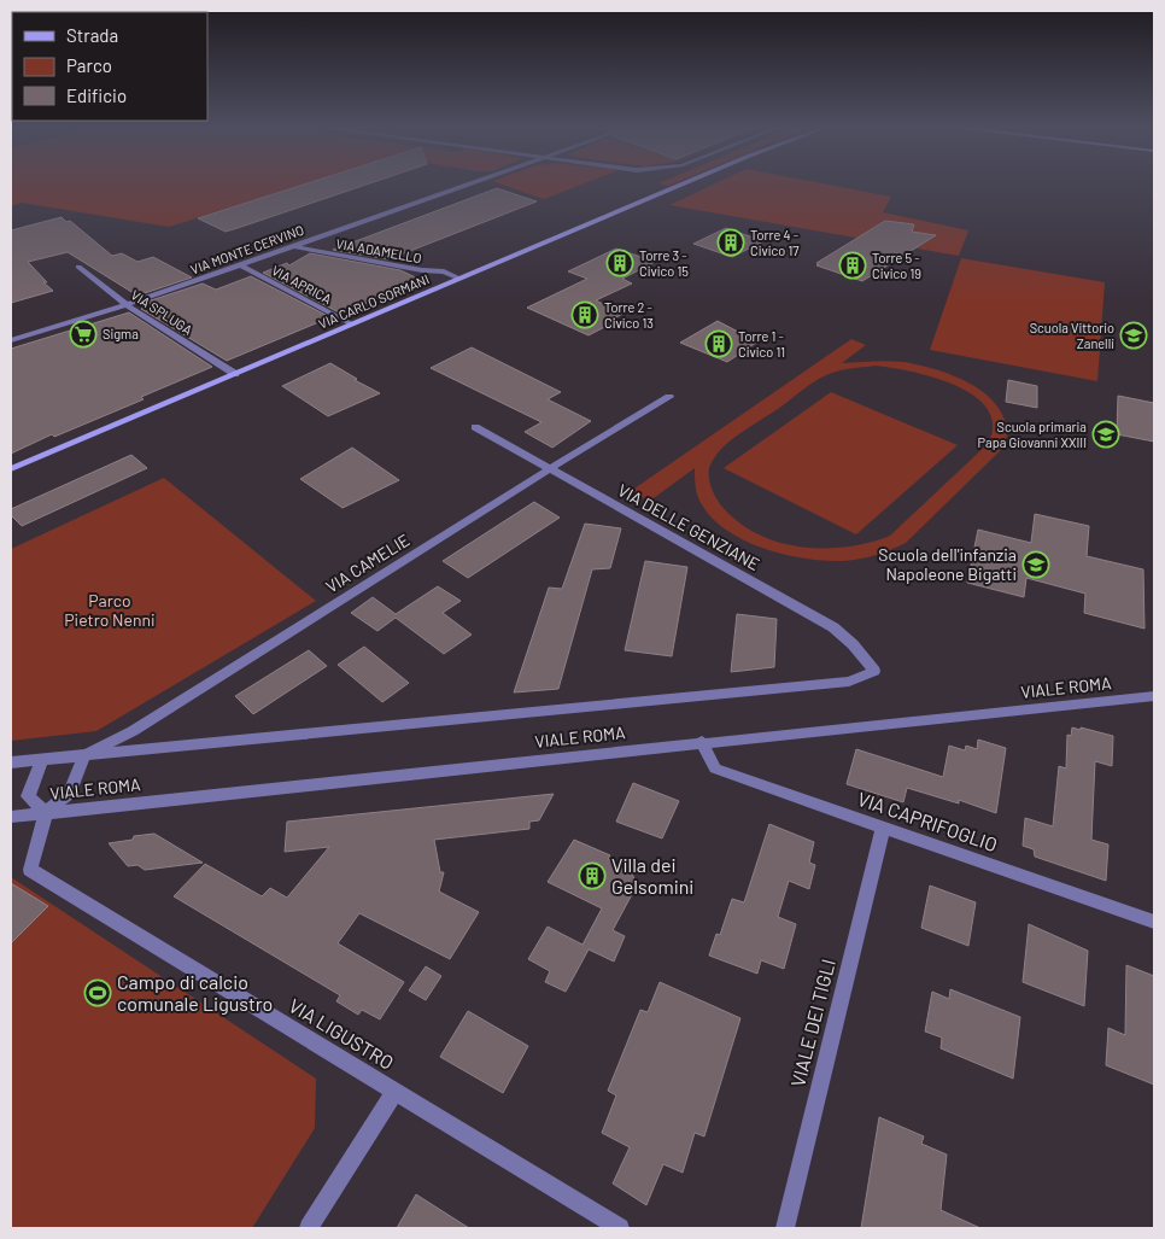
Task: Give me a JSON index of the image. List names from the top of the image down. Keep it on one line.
{"streets":{"main road":["VIA CARLO SORMANI"],"street":["VIA MONTE CERVINO","VIA ADAMELLO","VIA APRICA","VIA SPLUGA","VIA DELLE GENZIANE","VIA CAMELIE","VIALE ROMA","VIA CAPRIFOGLIO","VIALE DEI TIGLI","VIA LIGUSTRO"]},"crossings":[["VIA MONTE CERVINO","VIA ADAMELLO"],["VIA MONTE CERVINO","VIA APRICA"],["VIA MONTE CERVINO","VIA SPLUGA"],["VIA ADAMELLO","VIA CARLO SORMANI"],["VIA APRICA","VIA CARLO SORMANI"],["VIA CARLO SORMANI","VIA SPLUGA"],["VIA DELLE GENZIANE","VIA CAMELIE"],["VIA DELLE GENZIANE","VIALE ROMA"],["VIA CAMELIE","VIALE ROMA"],["VIALE ROMA","VIA CAPRIFOGLIO"],["VIALE ROMA","VIA LIGUSTRO"],["VIA CAPRIFOGLIO","VIALE DEI TIGLI"]],"parks":["Parco Pietro Nenni"],"places":{"building":["Torre 4 - Civico 17","Torre 3 - Civico 15","Torre 5 - Civico 19","Torre 2 - Civico 13","Torre 1 - Civico 11","Villa dei Gelsomini"],"supermarket":["Sigma"],"school or university":["Scuola Vittorio Zanelli","Scuola primaria Papa Giovanni XXIII","Scuola dell'infanzia Napoleone Bigatti"],"sports":["Campo di calcio comunale Ligustro"]},"legend":["Strada","Parco","Edificio"]}
